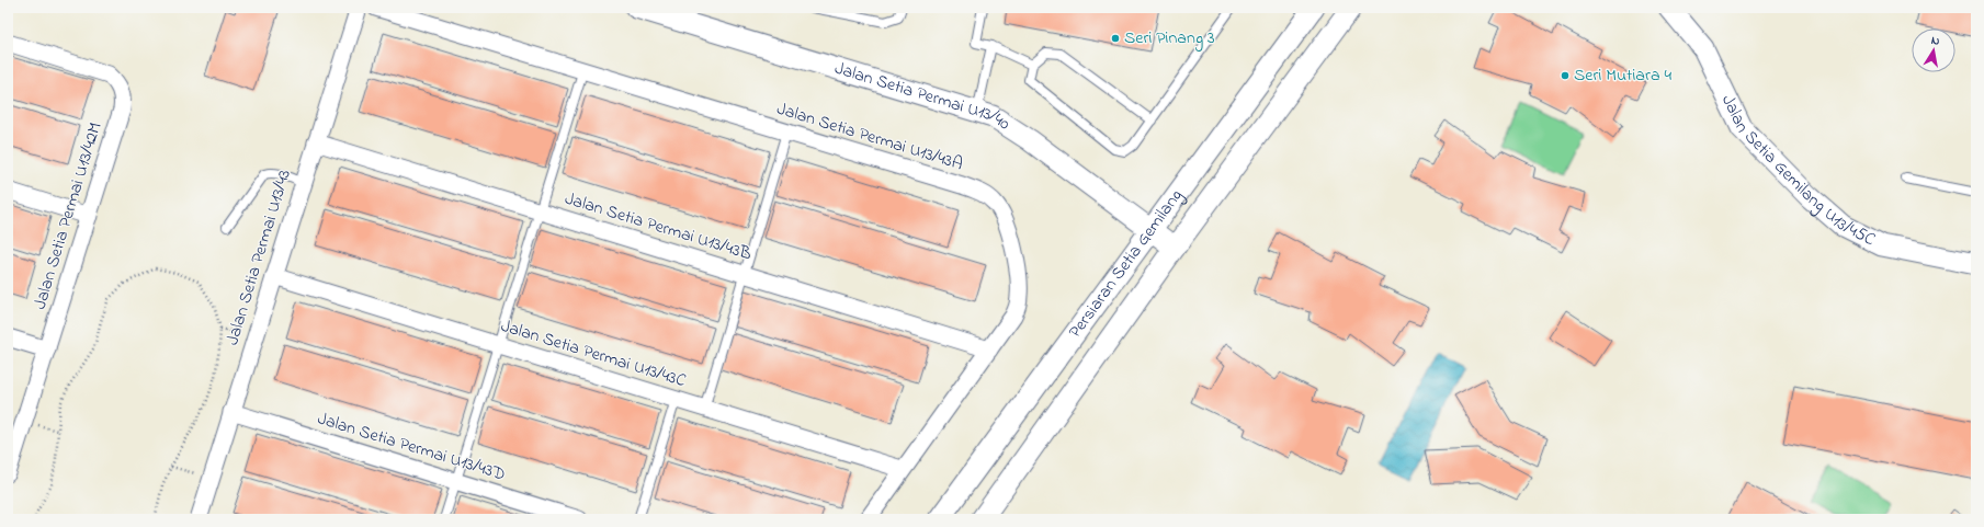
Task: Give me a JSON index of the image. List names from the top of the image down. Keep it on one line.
{"streets":{"street":["Jalan Setia Permai U13/40","Jalan Setia Permai U13/43A","Jalan Setia Gemilang U13/45C","Jalan Setia Permai U13/42M","Jalan Setia Permai U13/43B","Jalan Setia Permai U13/43","Persiaran Setia Gemilang","Jalan Setia Permai U13/43C","Jalan Setia Permai U13/43D"]},"crossings":[["Jalan Setia Permai U13/40","Persiaran Setia Gemilang"],["Jalan Setia Permai U13/43A","Jalan Setia Permai U13/43B"],["Jalan Setia Permai U13/43A","Jalan Setia Permai U13/43C"],["Jalan Setia Permai U13/43B","Jalan Setia Permai U13/43"],["Jalan Setia Permai U13/43","Jalan Setia Permai U13/43C"],["Jalan Setia Permai U13/43","Jalan Setia Permai U13/43D"]],"places":["Seri Pinang 3","Seri Mutiara 4"],"north":"top"}
